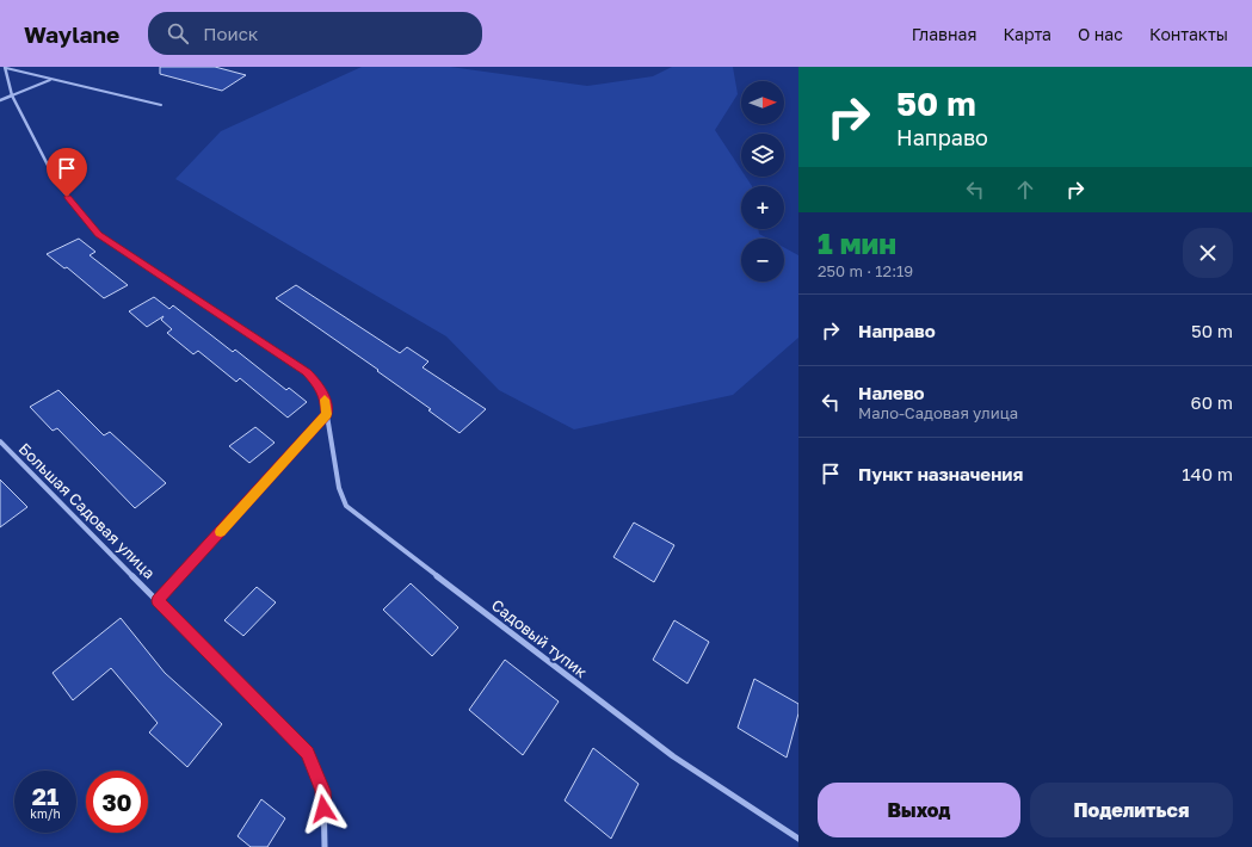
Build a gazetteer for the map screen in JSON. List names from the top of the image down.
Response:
{
  "streets": {
    "street": ["Большая Садовая улица", "Садовый тупик"]
  },
  "north": "right",
  "page": {
    "header": "Waylane",
    "search": "Поиск",
    "nav": [
      "Главная",
      "Карта",
      "О нас",
      "Контакты"
    ],
    "turn": ["50 m", "Направо"],
    "map_buttons": ["+", "−"],
    "heading": ["1 мин", "250 m · 12:19"],
    "list": [
      {
        "name": "Направо",
        "value": "50 m"
      },
      {
        "name": "Налево",
        "note": "Мало-Садовая улица",
        "value": "60 m"
      },
      {
        "name": "Пункт назначения",
        "value": "140 m"
      }
    ],
    "speed": "21 km/h",
    "limit": "30",
    "buttons": ["Выход", "Поделиться"]
  }
}
